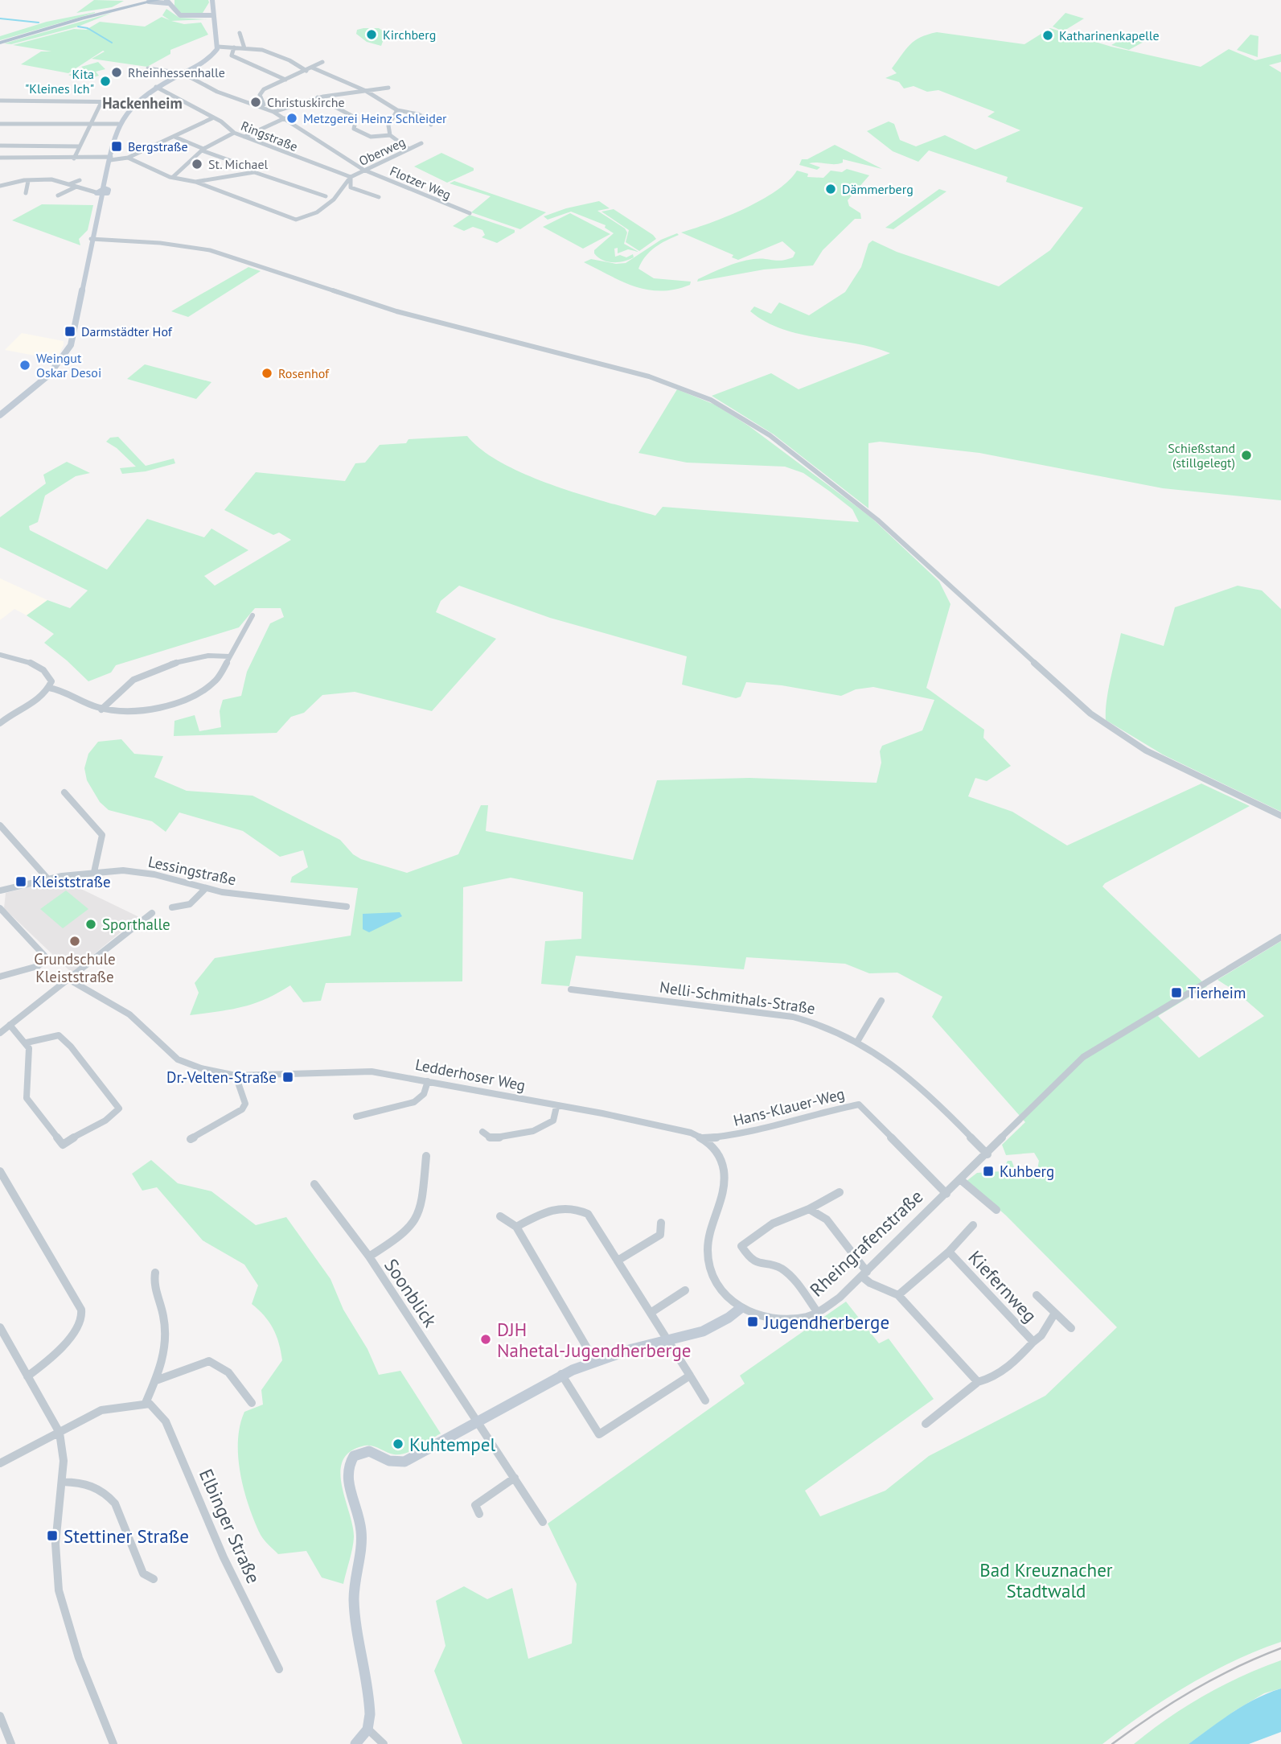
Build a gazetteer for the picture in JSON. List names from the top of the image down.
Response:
{
  "streets": {
    "street": [
      "Ringstraße",
      "Oberweg",
      "Flotzer Weg",
      "Lessingstraße",
      "Nelli-Schmithals-Straße",
      "Ledderhoser Weg",
      "Hans-Klauer-Weg",
      "Rheingrafenstraße",
      "Kiefernweg",
      "Soonblick",
      "Elbinger Straße"
    ]
  },
  "crossings": [
    ["Ringstraße", "Oberweg"],
    ["Oberweg", "Flotzer Weg"],
    ["Nelli-Schmithals-Straße", "Rheingrafenstraße"],
    ["Ledderhoser Weg", "Hans-Klauer-Weg"],
    ["Hans-Klauer-Weg", "Rheingrafenstraße"]
  ],
  "districts": ["Hackenheim"],
  "parks": ["Bad Kreuznacher Stadtwald"],
  "places": {
    "other": [
      "Kirchberg",
      "Katharinenkapelle",
      "Rheinhessenhalle",
      "Kita \"Kleines Ich\"",
      "Christuskirche",
      "Metzgerei Heinz Schleider",
      "St. Michael",
      "Dämmerberg",
      "Weingut Oskar Desoi",
      "Rosenhof",
      "Schießstand (stillgelegt)",
      "Sporthalle",
      "Grundschule Kleiststraße",
      "DJH Nahetal-Jugendherberge",
      "Kuhtempel"
    ],
    "transit": [
      "Bergstraße",
      "Darmstädter Hof",
      "Kleiststraße",
      "Tierheim",
      "Dr.-Velten-Straße",
      "Kuhberg",
      "Jugendherberge",
      "Stettiner Straße"
    ]
  }
}
